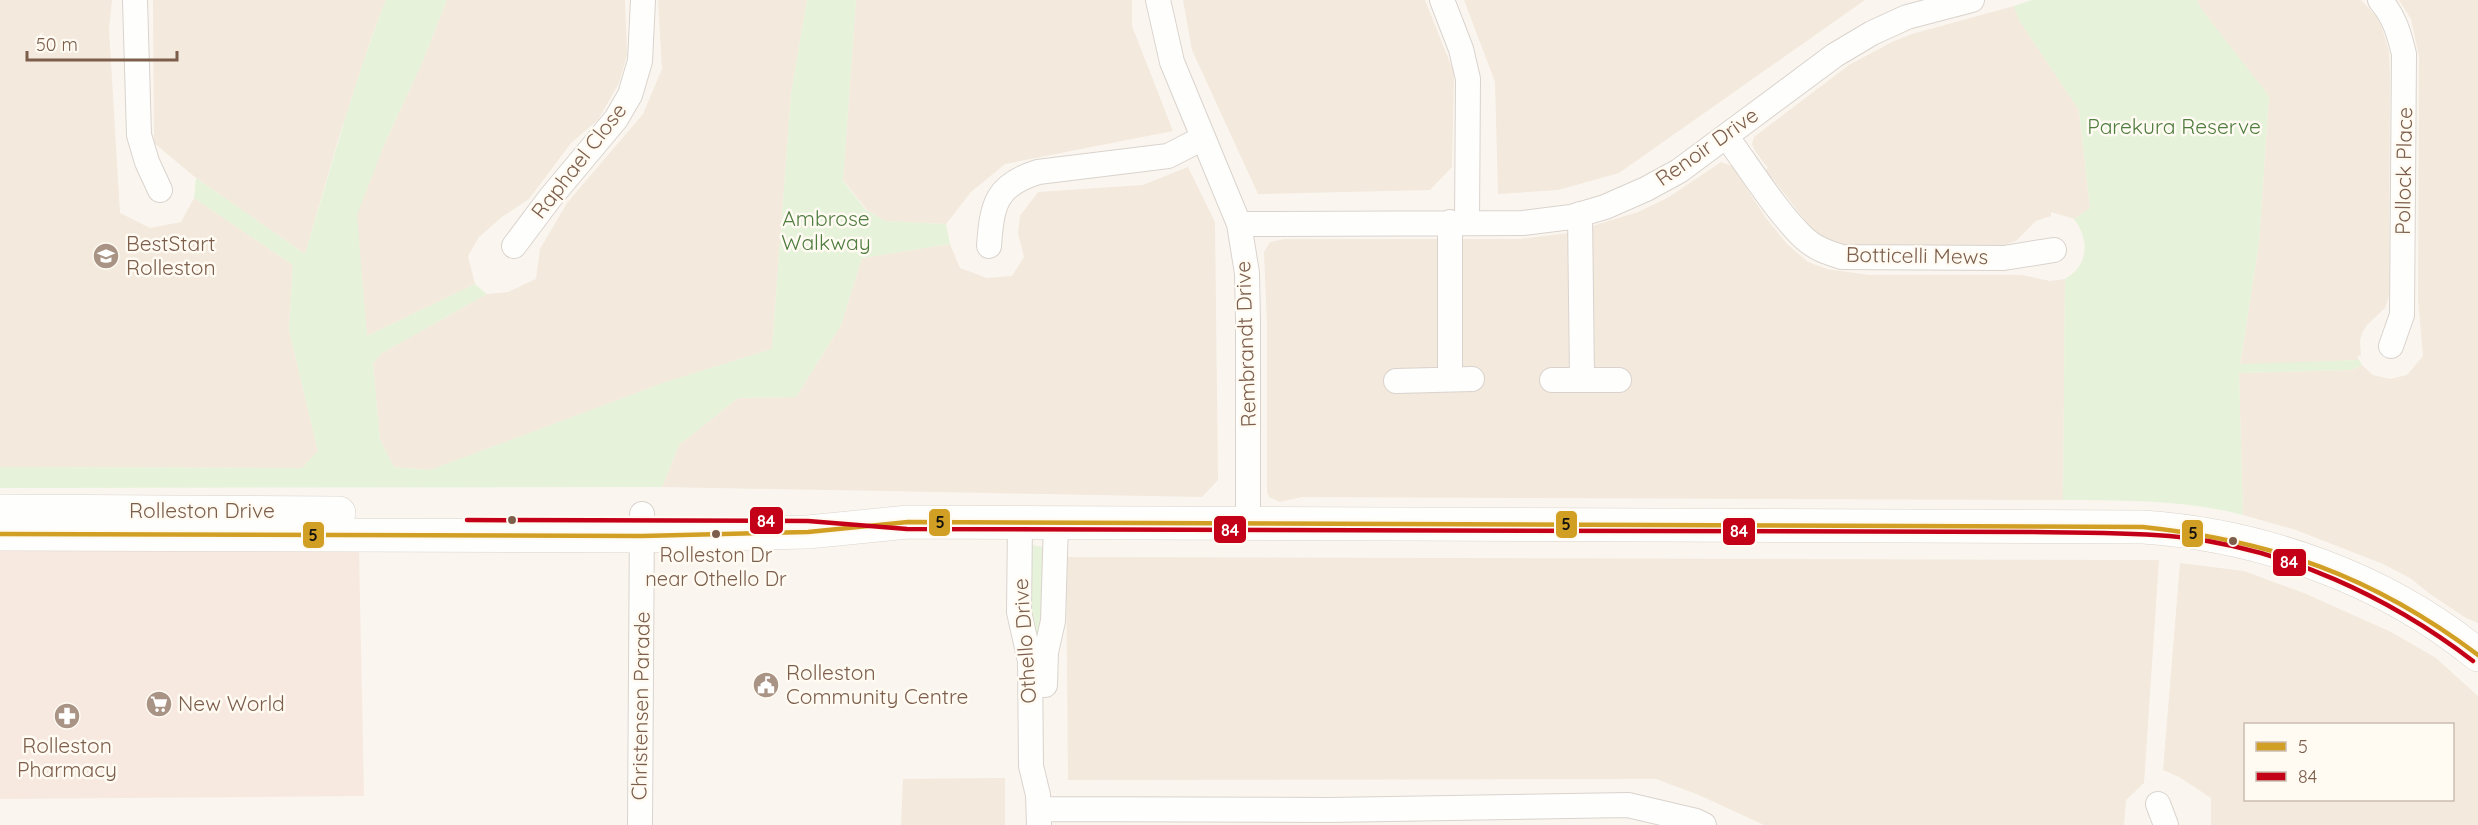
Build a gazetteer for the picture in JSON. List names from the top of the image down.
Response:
{
  "streets": {
    "main road": ["Rolleston Drive"],
    "street": [
      "Renoir Drive",
      "Raphael Close",
      "Pollock Place",
      "Botticelli Mews",
      "Rembrandt Drive",
      "Othello Drive",
      "Christensen Parade"
    ]
  },
  "crossings": [
    ["Renoir Drive", "Botticelli Mews"],
    ["Renoir Drive", "Rembrandt Drive"],
    ["Rembrandt Drive", "Rolleston Drive"],
    ["Rolleston Drive", "Othello Drive"],
    ["Rolleston Drive", "Christensen Parade"]
  ],
  "parks": ["Parekura Reserve", "Ambrose Walkway"],
  "places": {
    "school or university": ["BestStart Rolleston"],
    "other": ["Rolleston Dr near Othello Dr"],
    "public building": ["Rolleston Community Centre"],
    "supermarket": ["New World"],
    "pharmacy": ["Rolleston Pharmacy"]
  },
  "lines": ["transit line 84", "transit line 5"],
  "legend": ["5", "84"],
  "scale_bar": "50 m"
}
